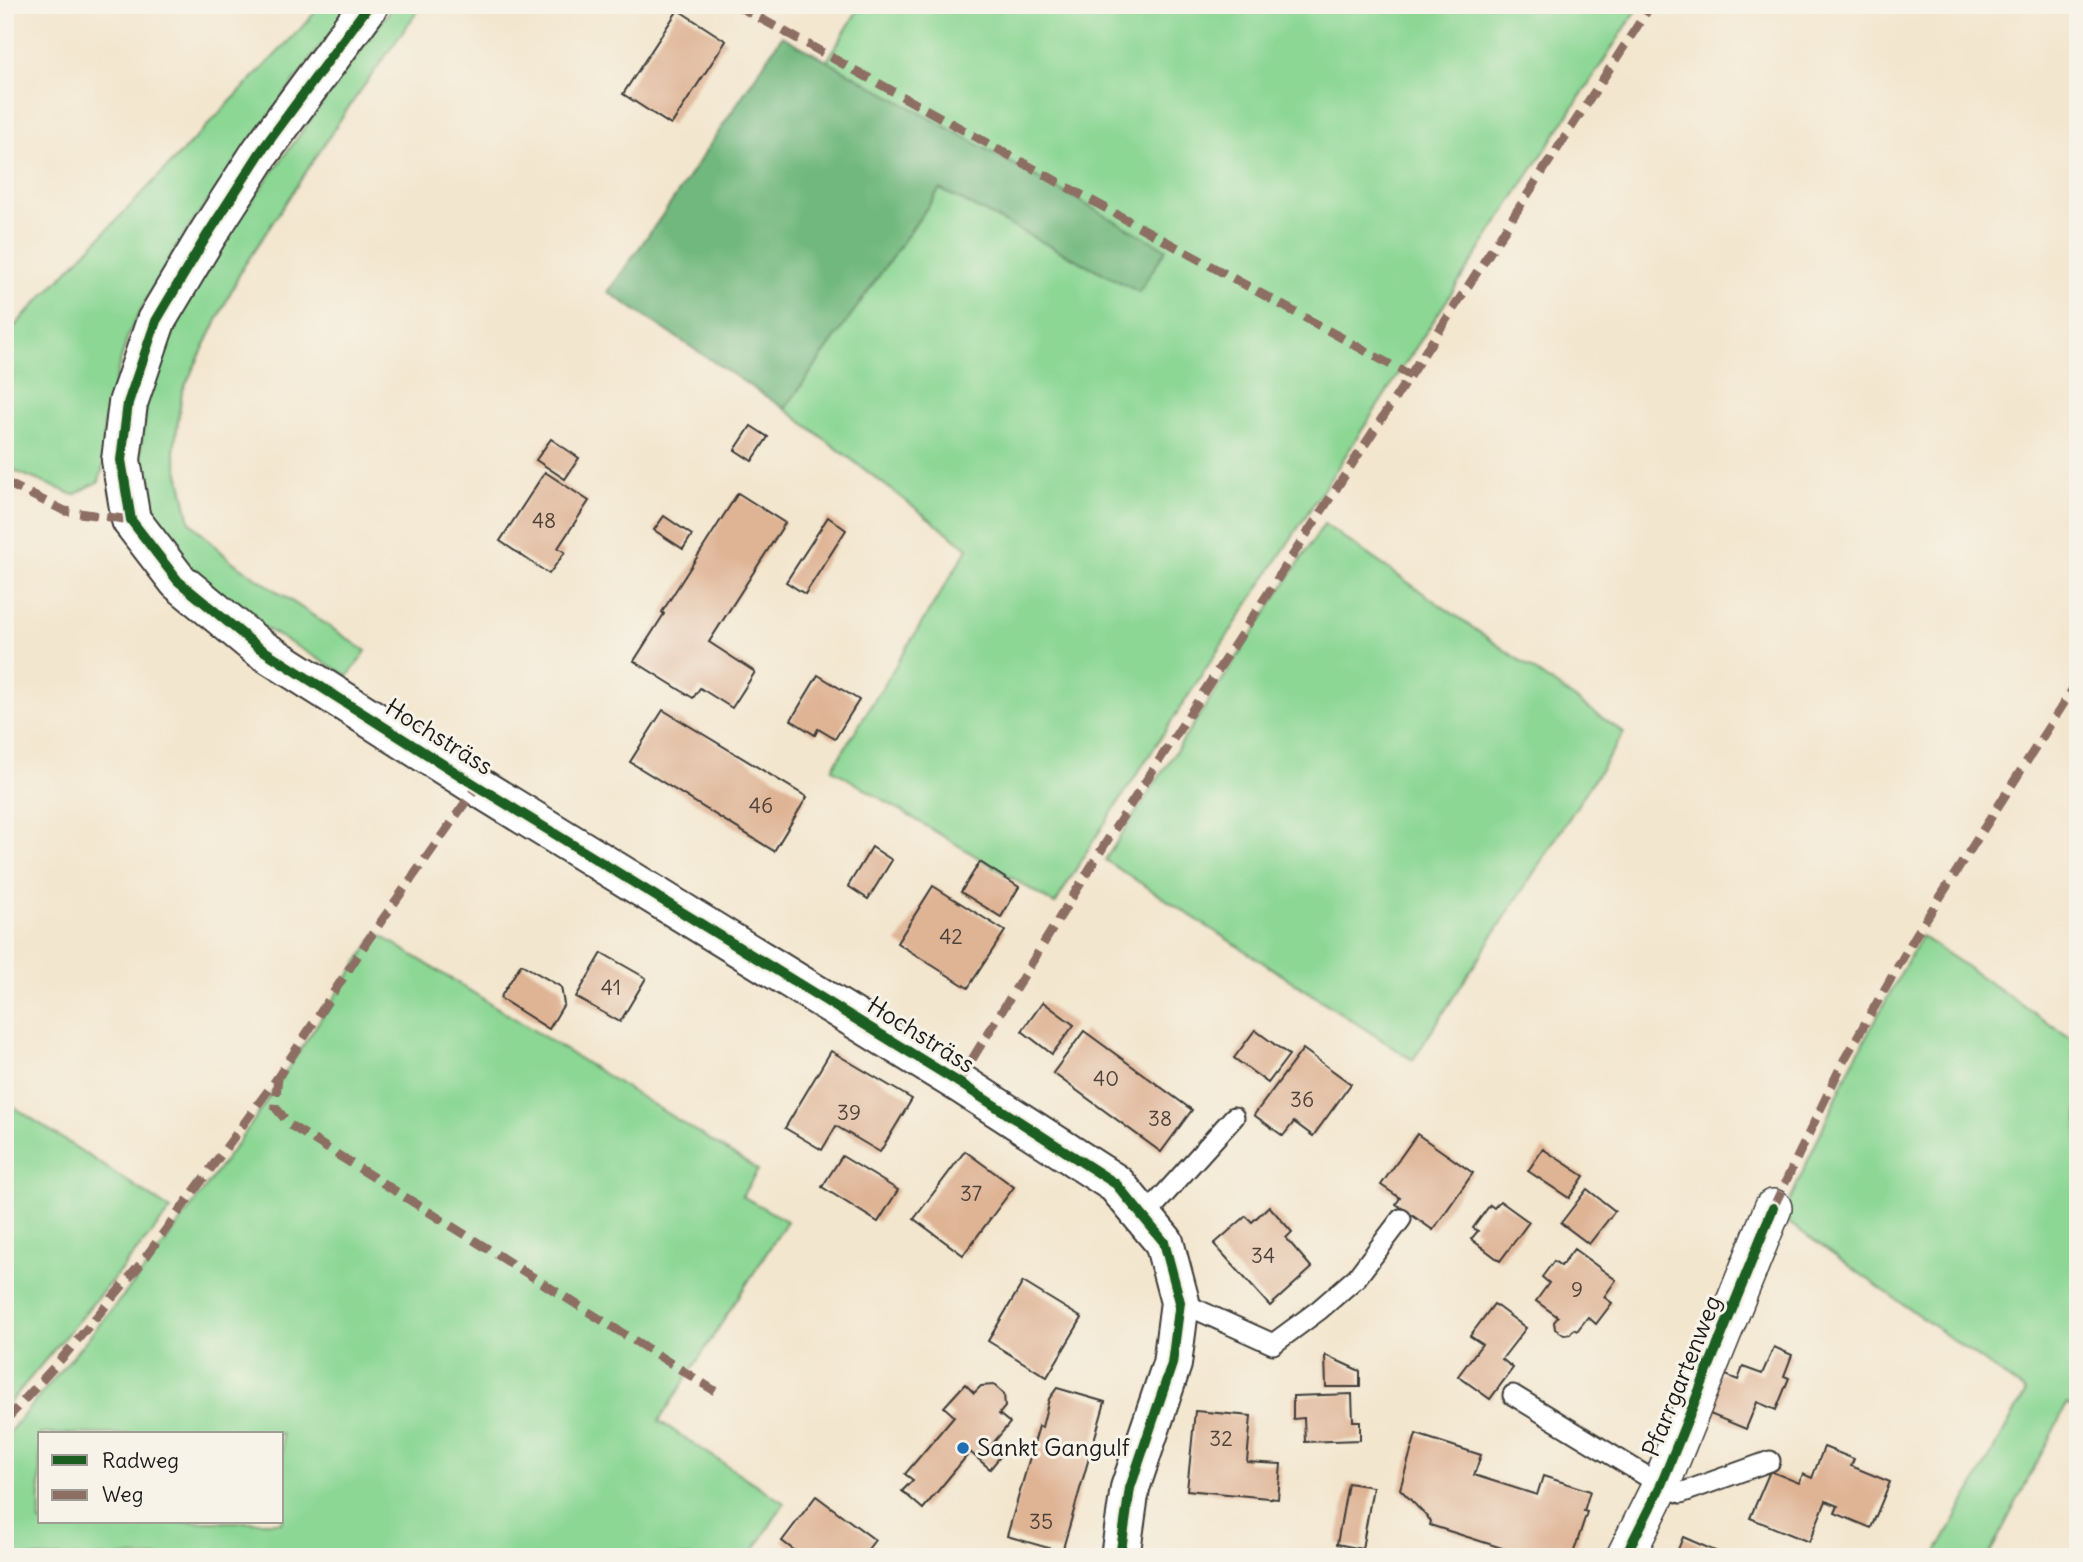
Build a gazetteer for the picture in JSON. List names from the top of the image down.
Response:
{
  "streets": {
    "street": ["Hochsträss", "Pfarrgartenweg"]
  },
  "places": ["Sankt Gangulf"],
  "house_numbers": [
    "48",
    "46",
    "42",
    "41",
    "40",
    "36",
    "39",
    "38",
    "37",
    "34",
    "9",
    "32",
    "35"
  ],
  "legend": ["Radweg", "Weg"]
}
